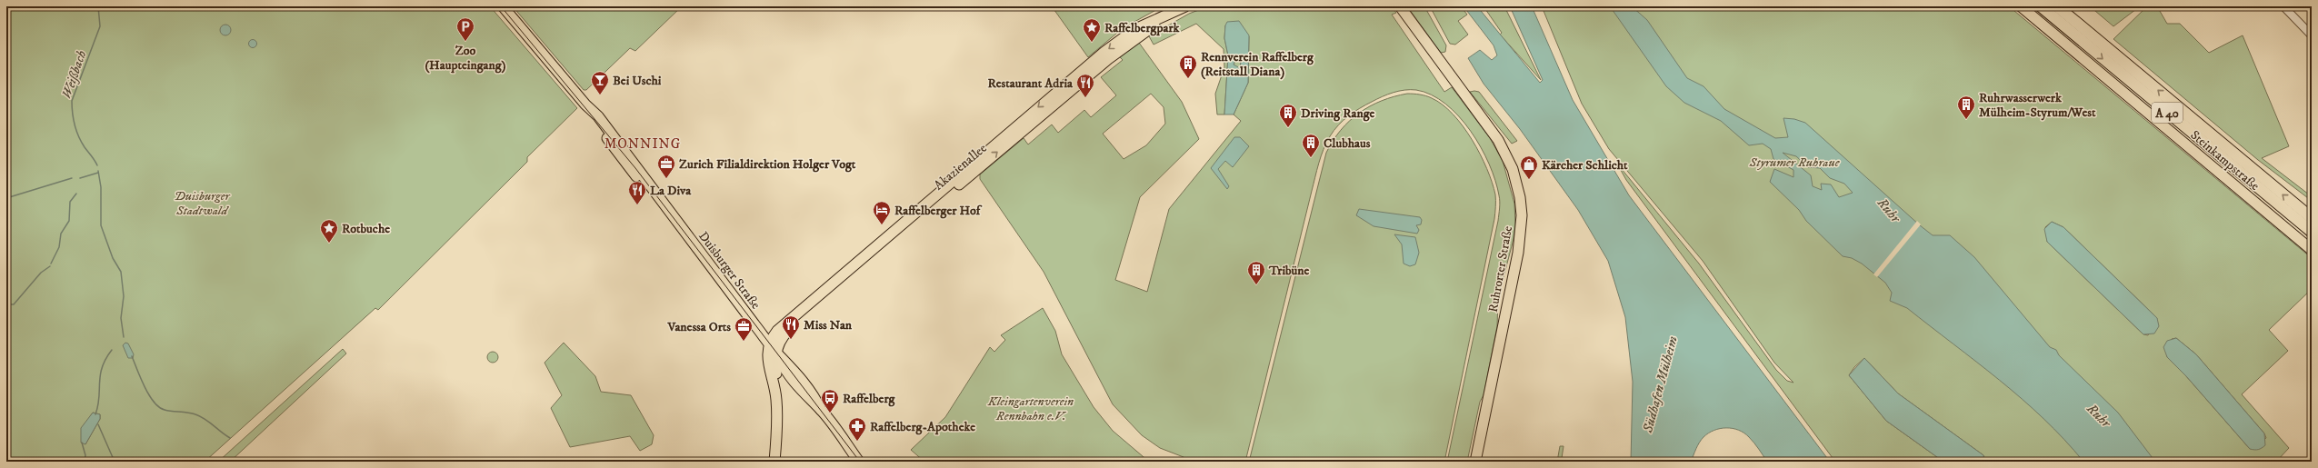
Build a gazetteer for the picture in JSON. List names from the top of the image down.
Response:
{
  "streets": {
    "highway": ["A 40"],
    "main road": [
      "Steinkampstraße",
      "Akazienallee",
      "Ruhrorter Straße",
      "Duisburger Straße"
    ]
  },
  "crossings": [
    ["Akazienallee", "Duisburger Straße"]
  ],
  "districts": ["MONNING"],
  "water": ["Weißbach", "Ruhr", "Südhafen Mülheim"],
  "parks": ["Styrumer Ruhraue", "Duisburger Stadtwald", "Kleingartenverein Rennbahn e.V."],
  "places": {
    "parking": ["Zoo (Haupteingang)"],
    "place": ["Raffelbergpark", "Rotbuche"],
    "building": [
      "Rennverein Raffelberg (Reitstall Diana)",
      "Ruhrwasserwerk Mülheim-Styrum/West",
      "Driving Range",
      "Clubhaus",
      "Tribüne"
    ],
    "bar": ["Bei Uschi"],
    "restaurant": ["Restaurant Adria", "La Diva", "Miss Nan"],
    "office": ["Zurich Filialdirektion Holger Vogt", "Vanessa Orts"],
    "shop": ["Kärcher Schlicht"],
    "hotel": ["Raffelberger Hof"],
    "bus stop": ["Raffelberg"],
    "pharmacy": ["Raffelberg-Apotheke"]
  }
}
